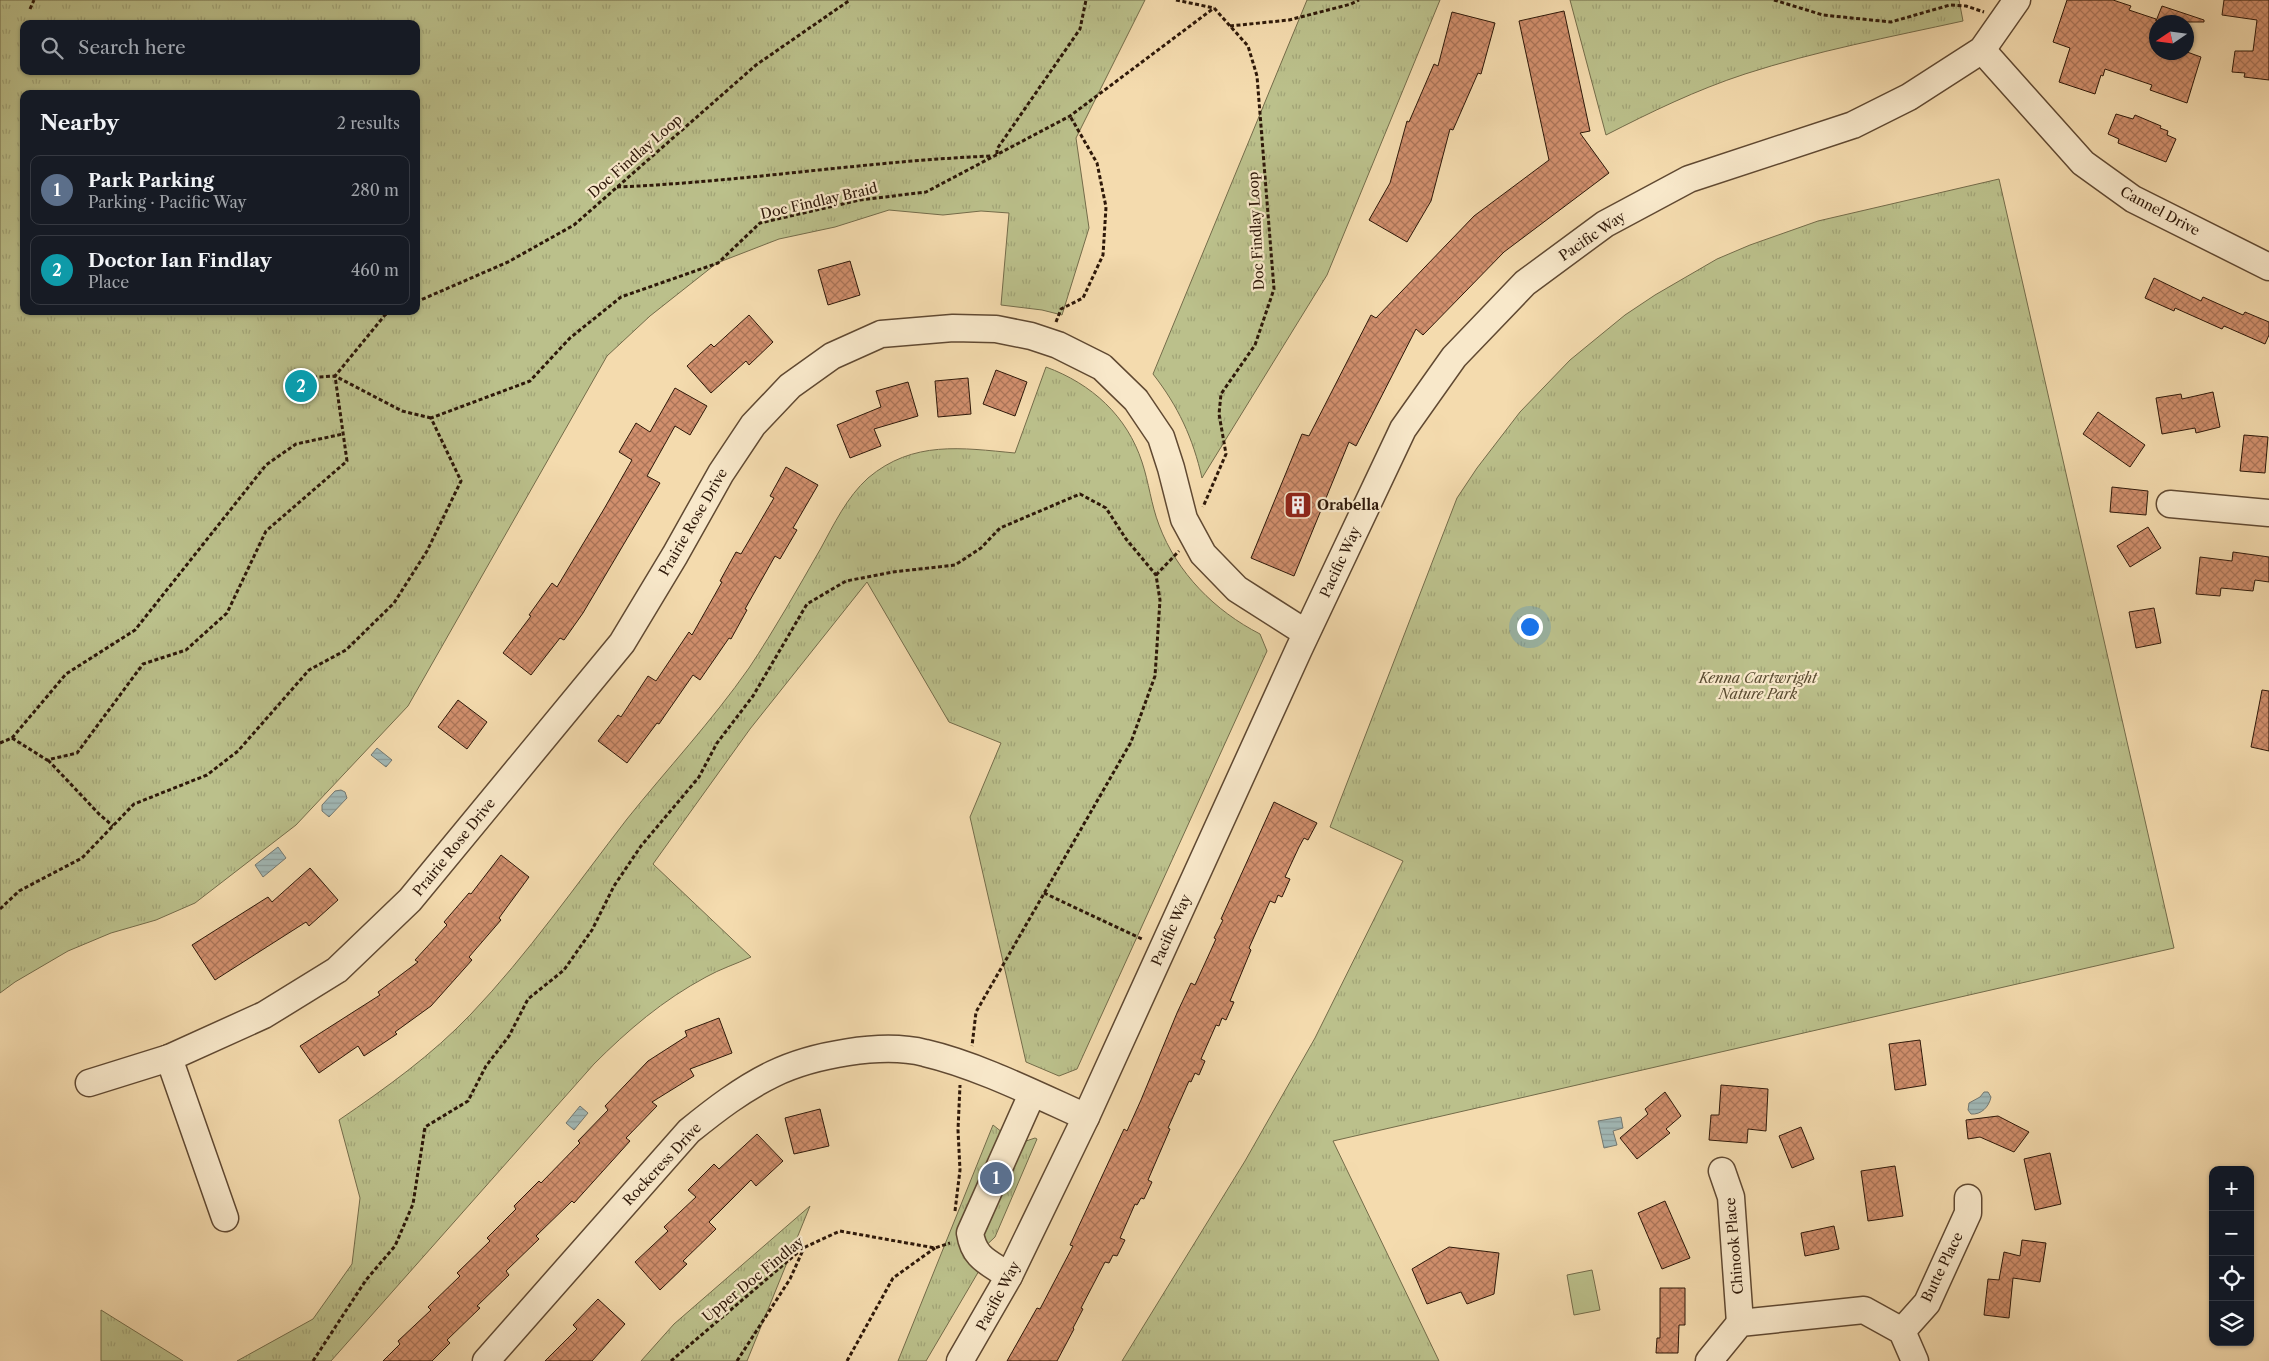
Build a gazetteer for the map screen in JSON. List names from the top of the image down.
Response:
{
  "streets": {
    "street": [
      "Cannel Drive",
      "Pacific Way",
      "Prairie Rose Drive",
      "Rockcress Drive",
      "Chinook Place",
      "Butte Place"
    ],
    "path": ["Doc Findlay Loop", "Doc Findlay Braid", "Upper Doc Findlay"]
  },
  "crossings": [
    ["Doc Findlay Loop", "Doc Findlay Braid"],
    ["Cannel Drive", "Pacific Way"],
    ["Pacific Way", "Prairie Rose Drive"],
    ["Pacific Way", "Rockcress Drive"]
  ],
  "parks": ["Kenna Cartwright Nature Park"],
  "places": {
    "building": ["Orabella"]
  },
  "north": "left",
  "page": {
    "search": "Search here",
    "heading": ["Nearby", "2 results"],
    "list": [
      {
        "mark": "1",
        "name": "Park Parking",
        "note": "Parking · Pacific Way",
        "value": "280 m"
      },
      {
        "mark": "2",
        "name": "Doctor Ian Findlay",
        "note": "Place",
        "value": "460 m"
      }
    ],
    "pins": ["2", "1"],
    "map_buttons": ["+", "−"]
  }
}
